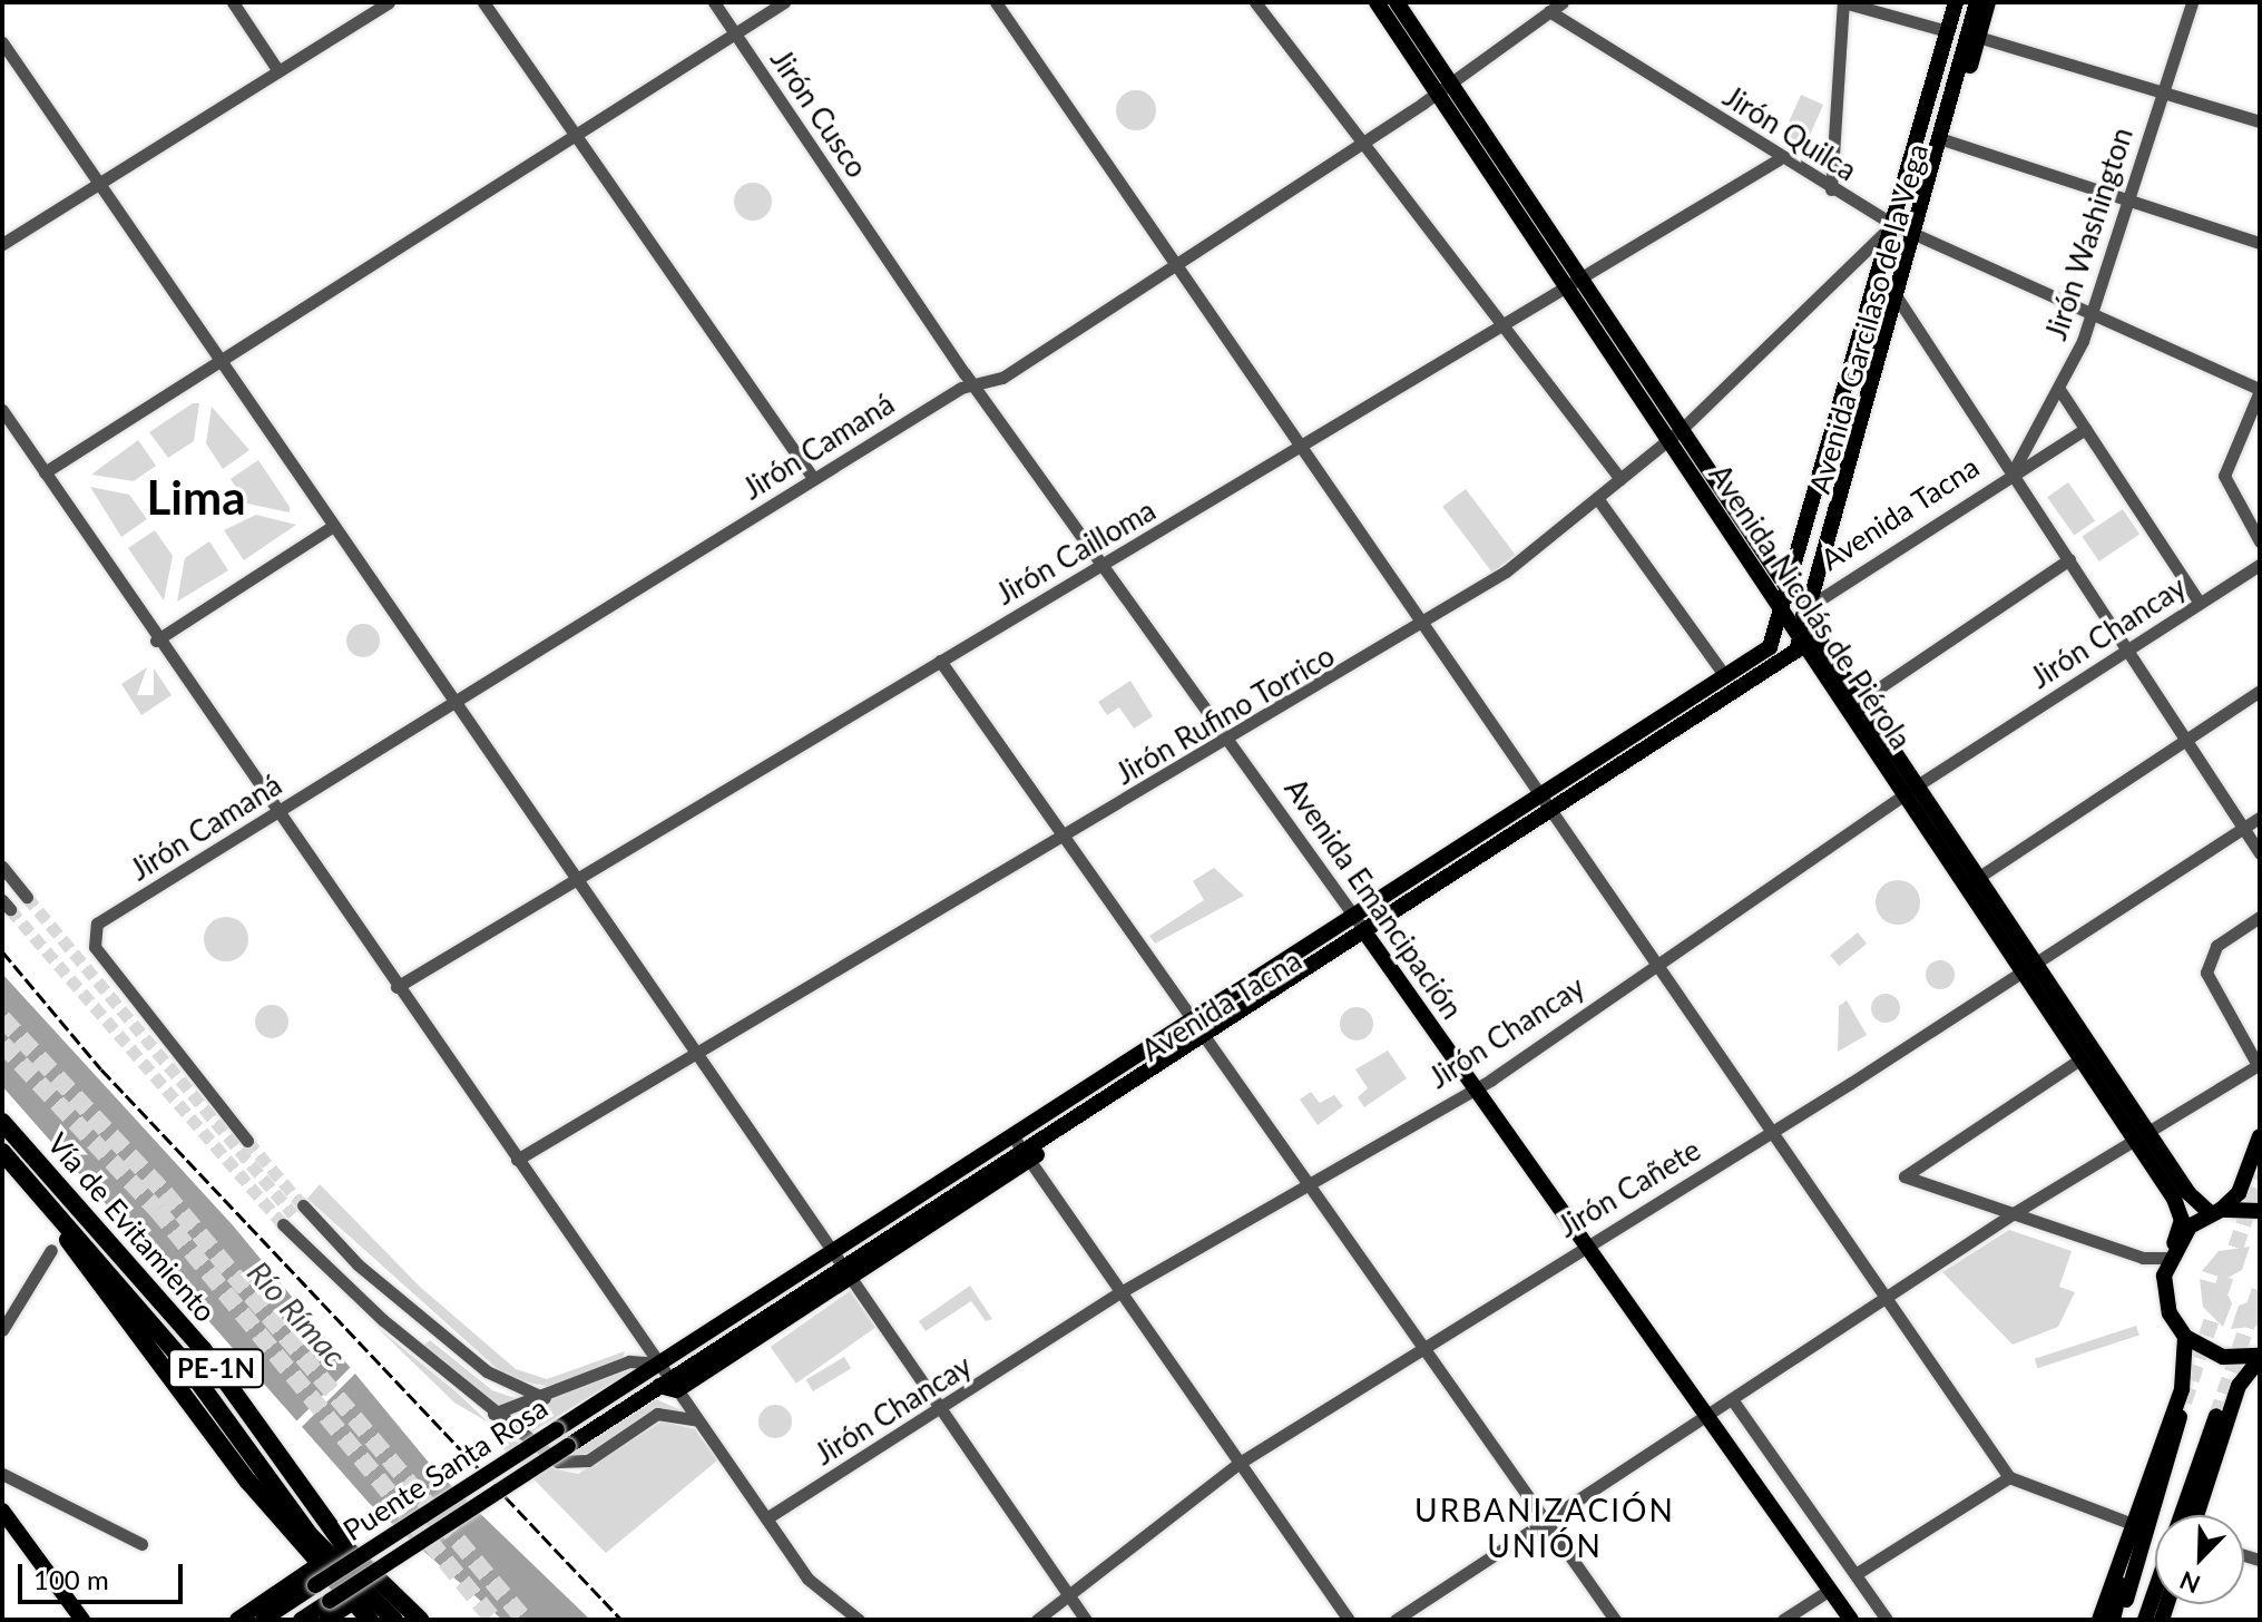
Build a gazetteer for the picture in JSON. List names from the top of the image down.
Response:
{
  "streets": {
    "highway": ["Vía de Evitamiento", "PE-1N"],
    "main road": [
      "Avenida Garcilaso de la Vega",
      "Avenida Tacna",
      "Avenida Nicolás de Piérola",
      "Avenida Emancipación",
      "Puente Santa Rosa"
    ],
    "street": [
      "Jirón Cusco",
      "Jirón Quilca",
      "Jirón Washington",
      "Jirón Camaná",
      "Jirón Cailloma",
      "Jirón Chancay",
      "Jirón Rufino Torrico",
      "Jirón Cañete"
    ]
  },
  "crossings": [
    ["Jirón Cusco", "Avenida Emancipación"],
    ["Jirón Quilca", "Jirón Washington"],
    ["Jirón Quilca", "Avenida Garcilaso de la Vega"],
    ["Jirón Quilca", "Jirón Camaná"],
    ["Jirón Quilca", "Jirón Cailloma"],
    ["Jirón Quilca", "Jirón Rufino Torrico"],
    ["Jirón Washington", "Avenida Tacna"],
    ["Avenida Garcilaso de la Vega", "Avenida Tacna"],
    ["Avenida Garcilaso de la Vega", "Avenida Nicolás de Piérola"],
    ["Avenida Garcilaso de la Vega", "Jirón Rufino Torrico"],
    ["Jirón Camaná", "Avenida Nicolás de Piérola"],
    ["Jirón Camaná", "Avenida Emancipación"],
    ["Avenida Tacna", "Avenida Nicolás de Piérola"],
    ["Avenida Tacna", "Avenida Emancipación"],
    ["Avenida Tacna", "Puente Santa Rosa"],
    ["Jirón Cailloma", "Avenida Nicolás de Piérola"],
    ["Jirón Cailloma", "Avenida Emancipación"],
    ["Avenida Nicolás de Piérola", "Jirón Chancay"],
    ["Avenida Nicolás de Piérola", "Jirón Rufino Torrico"],
    ["Avenida Nicolás de Piérola", "Jirón Cañete"],
    ["Jirón Chancay", "Avenida Emancipación"],
    ["Jirón Rufino Torrico", "Avenida Emancipación"],
    ["Avenida Emancipación", "Jirón Cañete"]
  ],
  "districts": ["Lima", "URBANIZACIÓN UNIÓN"],
  "water": ["Río Rímac"],
  "scale_bar": "100 m",
  "north": "bottom left"
}
